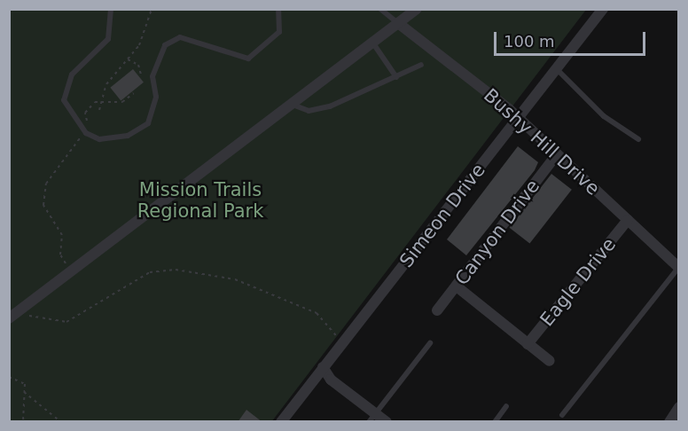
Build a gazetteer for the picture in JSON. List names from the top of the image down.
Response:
{
  "streets": {
    "street": [
      "Bushy Hill Drive",
      "Simeon Drive",
      "Canyon Drive",
      "Eagle Drive"
    ]
  },
  "crossings": [
    ["Bushy Hill Drive", "Simeon Drive"],
    ["Bushy Hill Drive", "Canyon Drive"],
    ["Bushy Hill Drive", "Eagle Drive"]
  ],
  "parks": ["Mission Trails Regional Park"],
  "scale_bar": "100 m"
}
